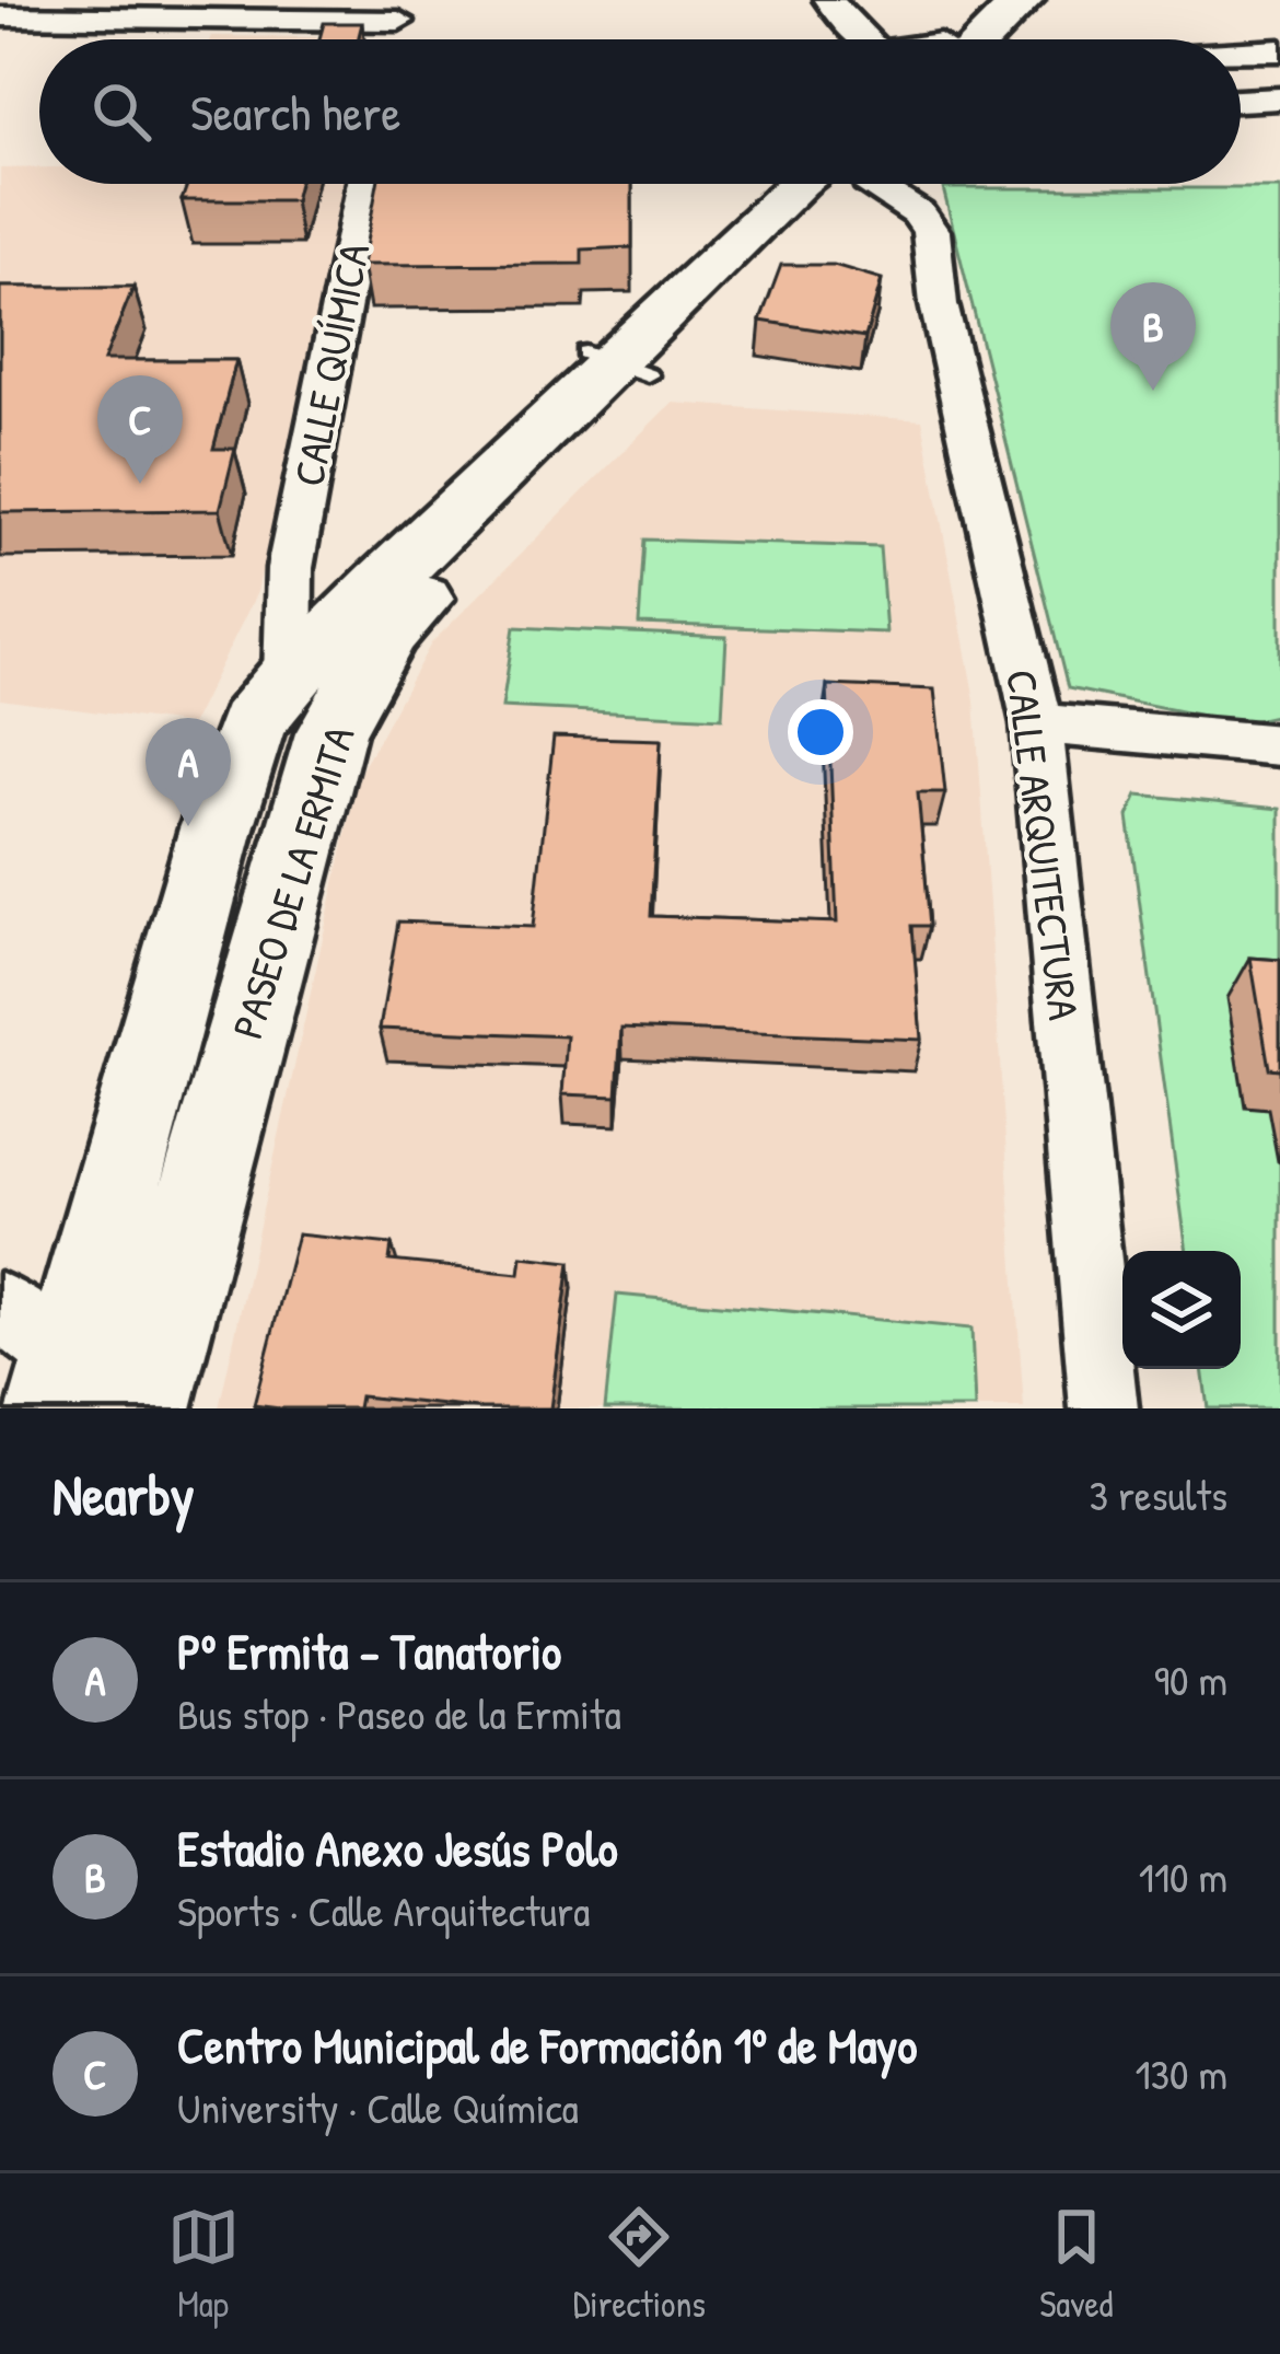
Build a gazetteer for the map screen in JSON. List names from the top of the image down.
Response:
{
  "streets": {
    "main road": ["PASEO DE LA ERMITA"],
    "street": ["CALLE QUÍMICA", "CALLE ARQUITECTURA"]
  },
  "crossings": [
    ["CALLE QUÍMICA", "PASEO DE LA ERMITA"]
  ],
  "page": {
    "search": "Search here",
    "pins": ["B", "C", "A"],
    "heading": ["Nearby", "3 results"],
    "list": [
      {
        "mark": "A",
        "name": "Pº Ermita - Tanatorio",
        "note": "Bus stop · Paseo de la Ermita",
        "value": "90 m"
      },
      {
        "mark": "B",
        "name": "Estadio Anexo Jesús Polo",
        "note": "Sports · Calle Arquitectura",
        "value": "110 m"
      },
      {
        "mark": "C",
        "name": "Centro Municipal de Formación 1º de Mayo",
        "note": "University · Calle Química",
        "value": "130 m"
      }
    ],
    "nav": ["Map", "Directions", "Saved"]
  }
}
